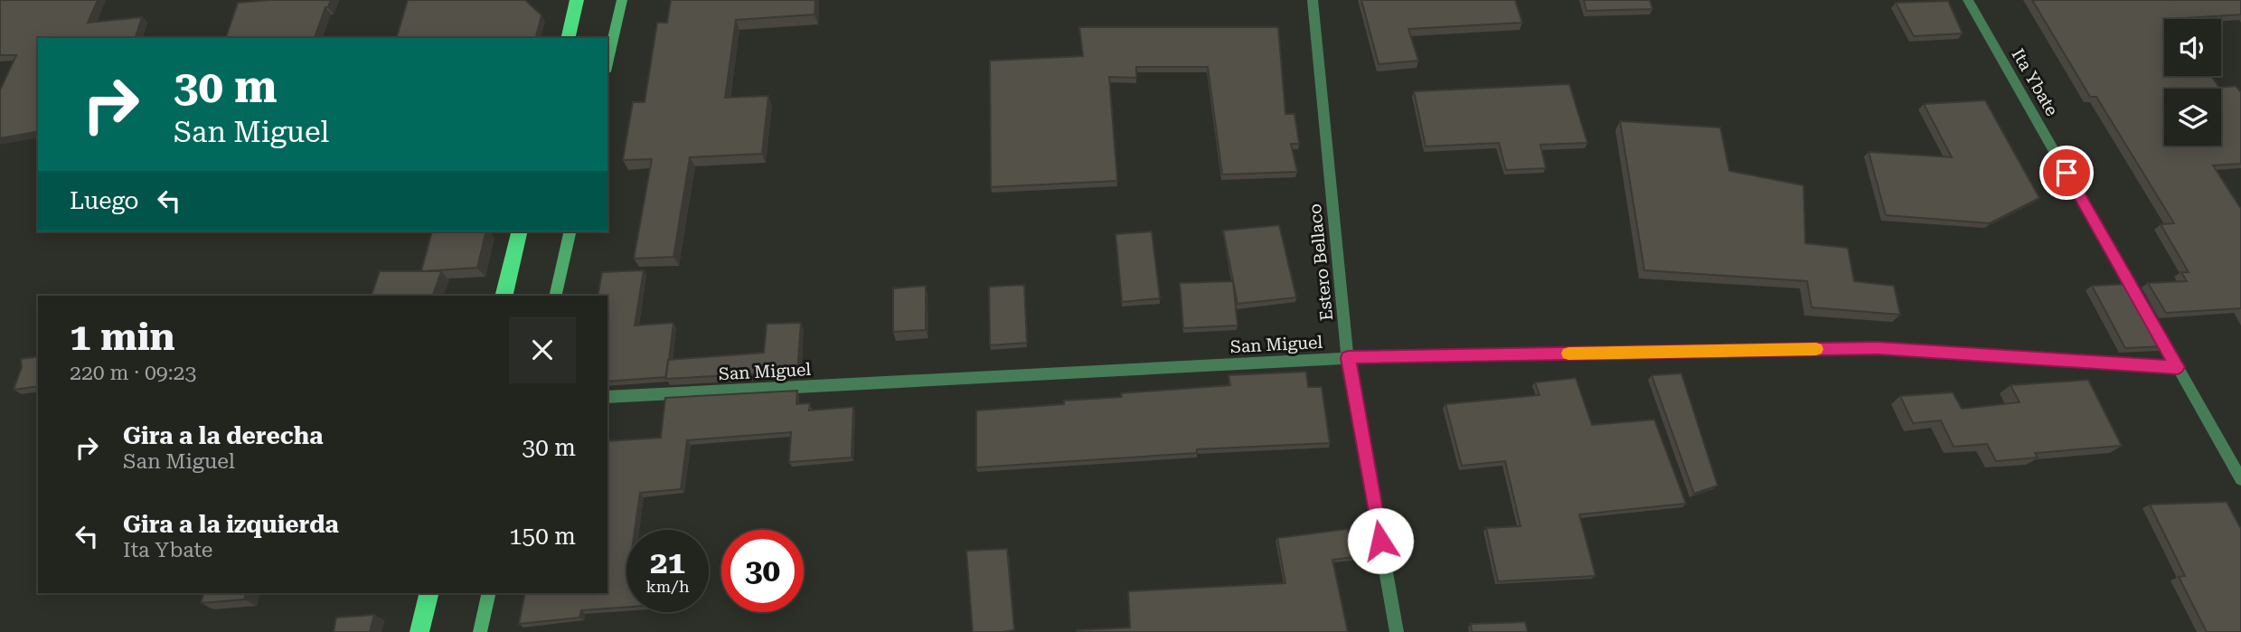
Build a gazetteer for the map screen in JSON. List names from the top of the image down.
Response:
{
  "streets": {
    "street": ["Ita Ybate", "Estero Bellaco", "San Miguel"]
  },
  "crossings": [
    ["Ita Ybate", "San Miguel"],
    ["Estero Bellaco", "San Miguel"]
  ],
  "page": {
    "turn": ["30 m", "San Miguel"],
    "then": "Luego",
    "heading": ["1 min", "220 m · 09:23"],
    "list": [
      {
        "name": "Gira a la derecha",
        "note": "San Miguel",
        "value": "30 m"
      },
      {
        "name": "Gira a la izquierda",
        "note": "Ita Ybate",
        "value": "150 m"
      }
    ],
    "speed": "21 km/h",
    "limit": "30"
  }
}
